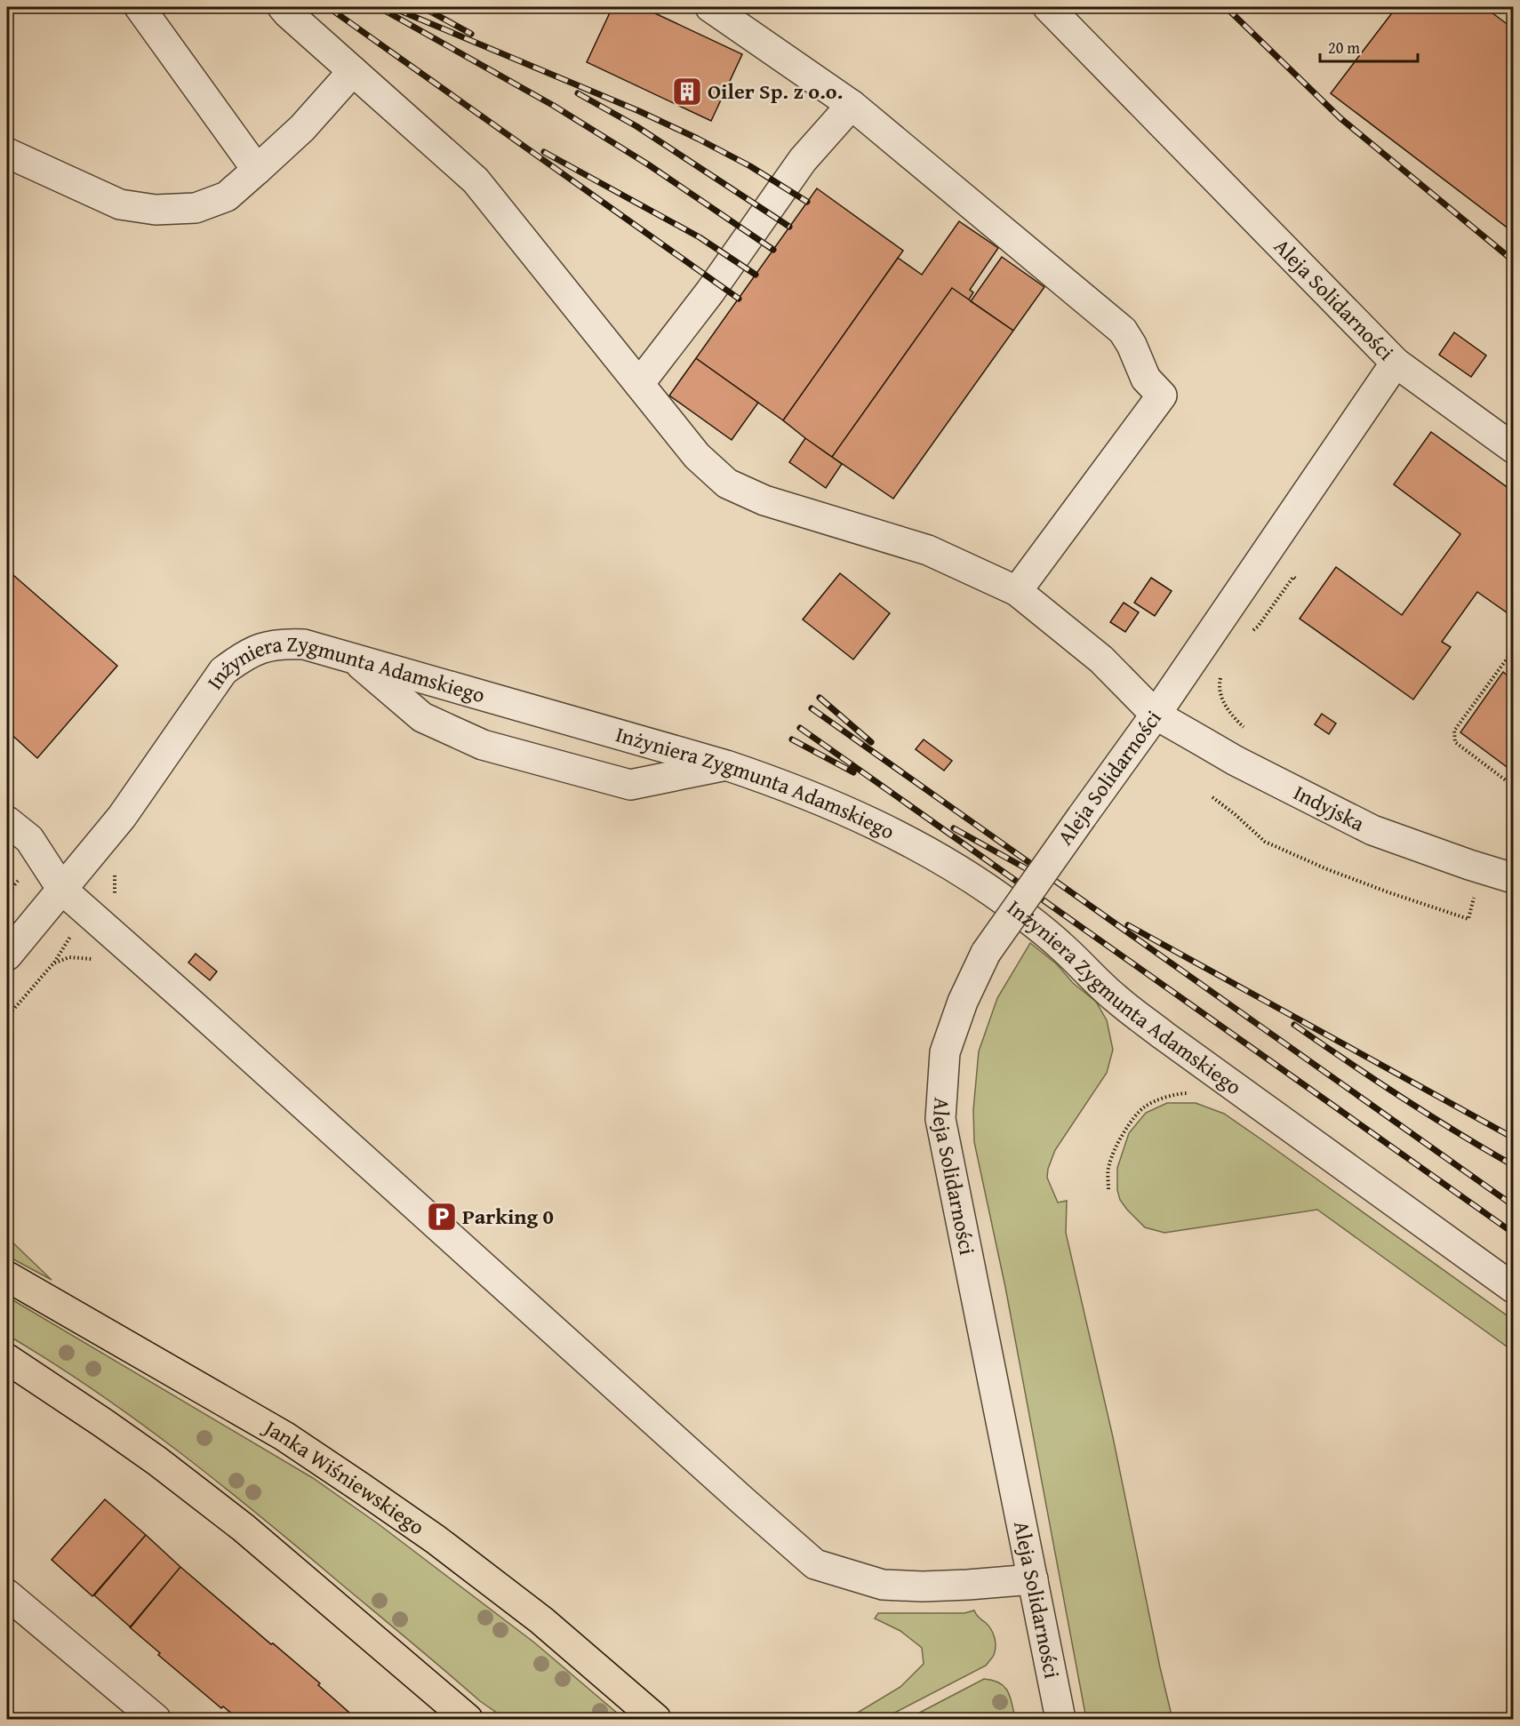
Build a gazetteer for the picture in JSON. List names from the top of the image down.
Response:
{
  "streets": {
    "highway": ["Janka Wiśniewskiego"],
    "street": ["Aleja Solidarności", "Inżyniera Zygmunta Adamskiego", "Indyjska"]
  },
  "crossings": [
    ["Aleja Solidarności", "Indyjska"]
  ],
  "places": {
    "building": ["Oiler Sp. z o.o."],
    "parking": ["Parking 0"]
  },
  "scale_bar": "20 m"
}
